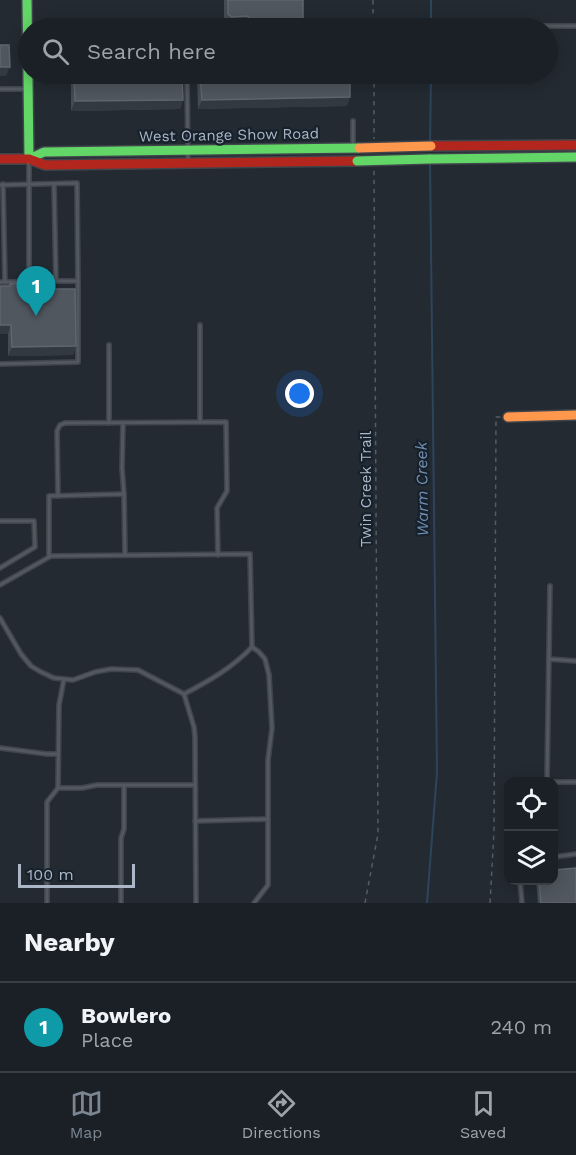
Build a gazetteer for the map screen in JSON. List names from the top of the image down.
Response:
{
  "streets": {
    "main road": ["West Orange Show Road"],
    "path": ["Twin Creek Trail"]
  },
  "water": ["Warm Creek"],
  "scale_bar": "100 m",
  "page": {
    "search": "Search here",
    "pins": "1",
    "scale": "100 m",
    "heading": "Nearby",
    "list": [
      {
        "mark": "1",
        "name": "Bowlero",
        "note": "Place",
        "value": "240 m"
      }
    ],
    "nav": ["Map", "Directions", "Saved"]
  }
}
